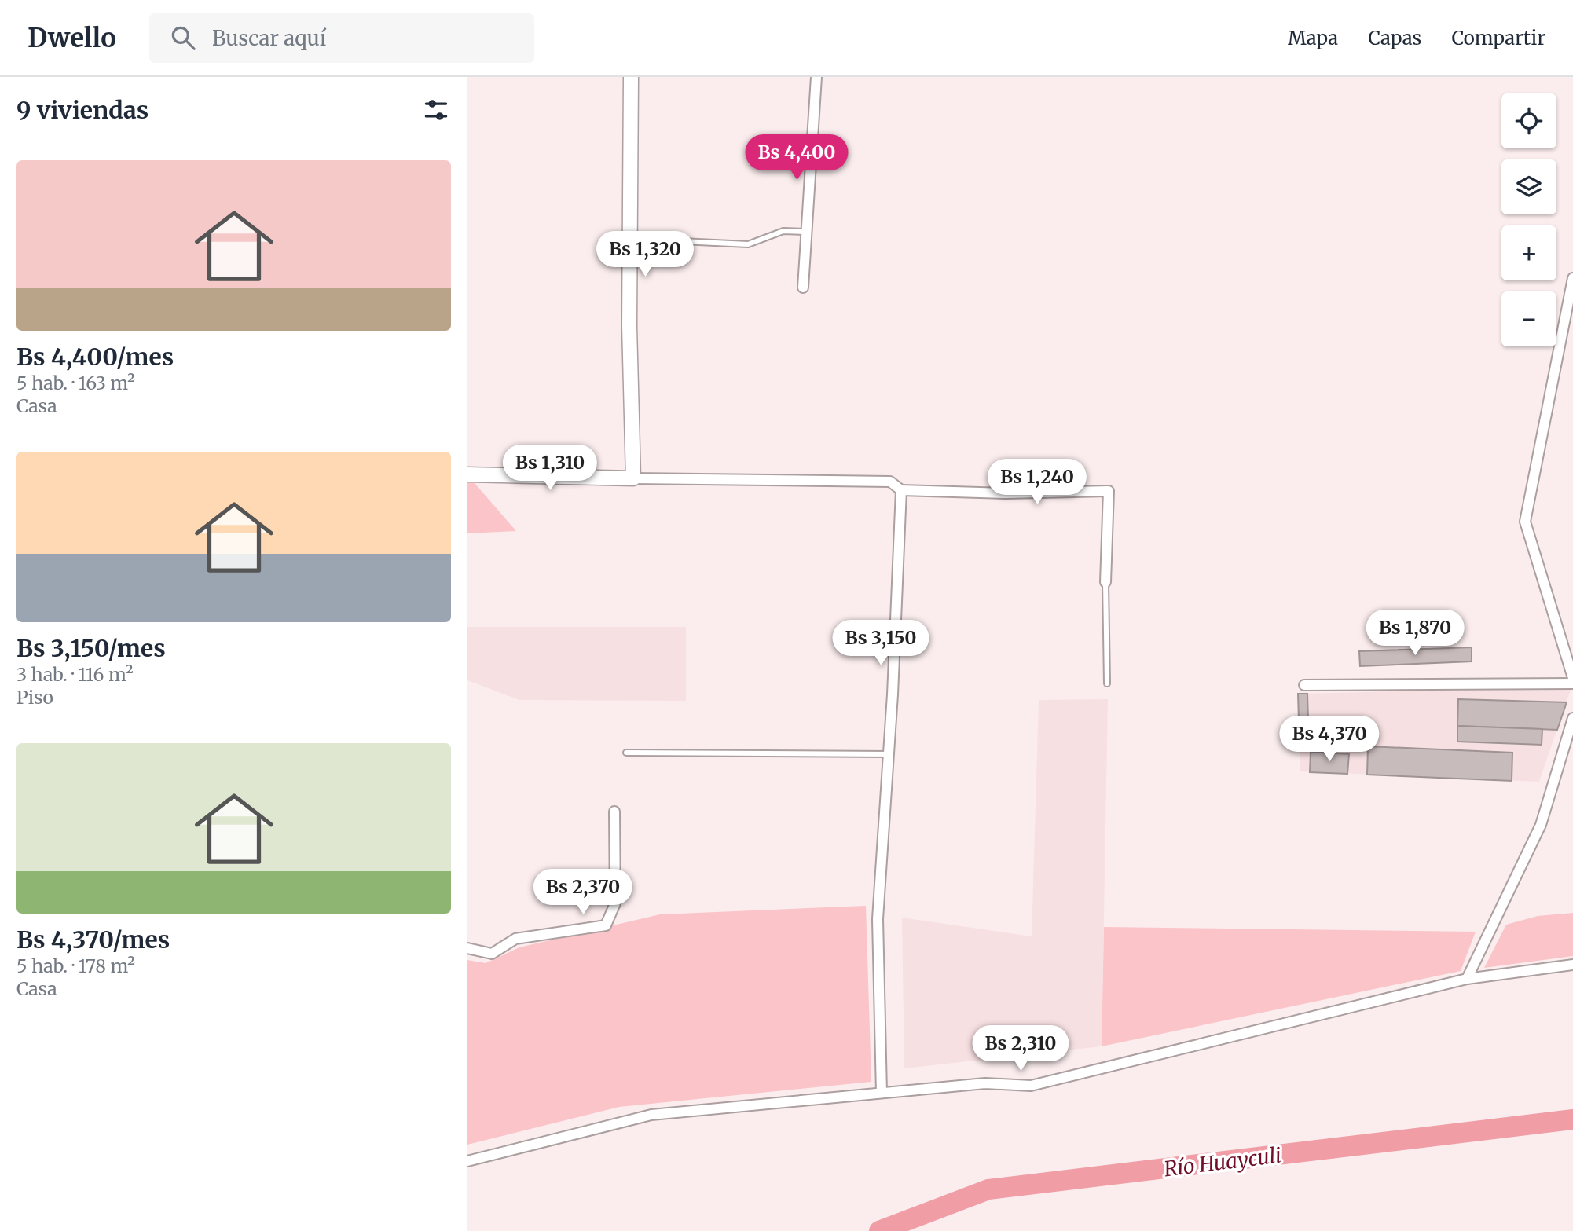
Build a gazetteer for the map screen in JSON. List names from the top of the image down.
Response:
{
  "water": ["Río Huayculi"],
  "page": {
    "header": "Dwello",
    "search": "Buscar aquí",
    "nav": ["Mapa", "Capas", "Compartir"],
    "heading": "9 viviendas",
    "map_buttons": ["+", "−"],
    "price": [
      "Bs 4,400",
      "Bs 1,320",
      "Bs 1,310",
      "Bs 1,240",
      "Bs 1,870",
      "Bs 3,150",
      "Bs 4,370",
      "Bs 2,370",
      "Bs 2,310"
    ],
    "list": [
      {
        "name": "Bs 4,400/mes",
        "note": "5 hab. · 163 m² · Casa"
      },
      {
        "name": "Bs 3,150/mes",
        "note": "3 hab. · 116 m² · Piso"
      },
      {
        "name": "Bs 4,370/mes",
        "note": "5 hab. · 178 m² · Casa"
      }
    ]
  }
}
